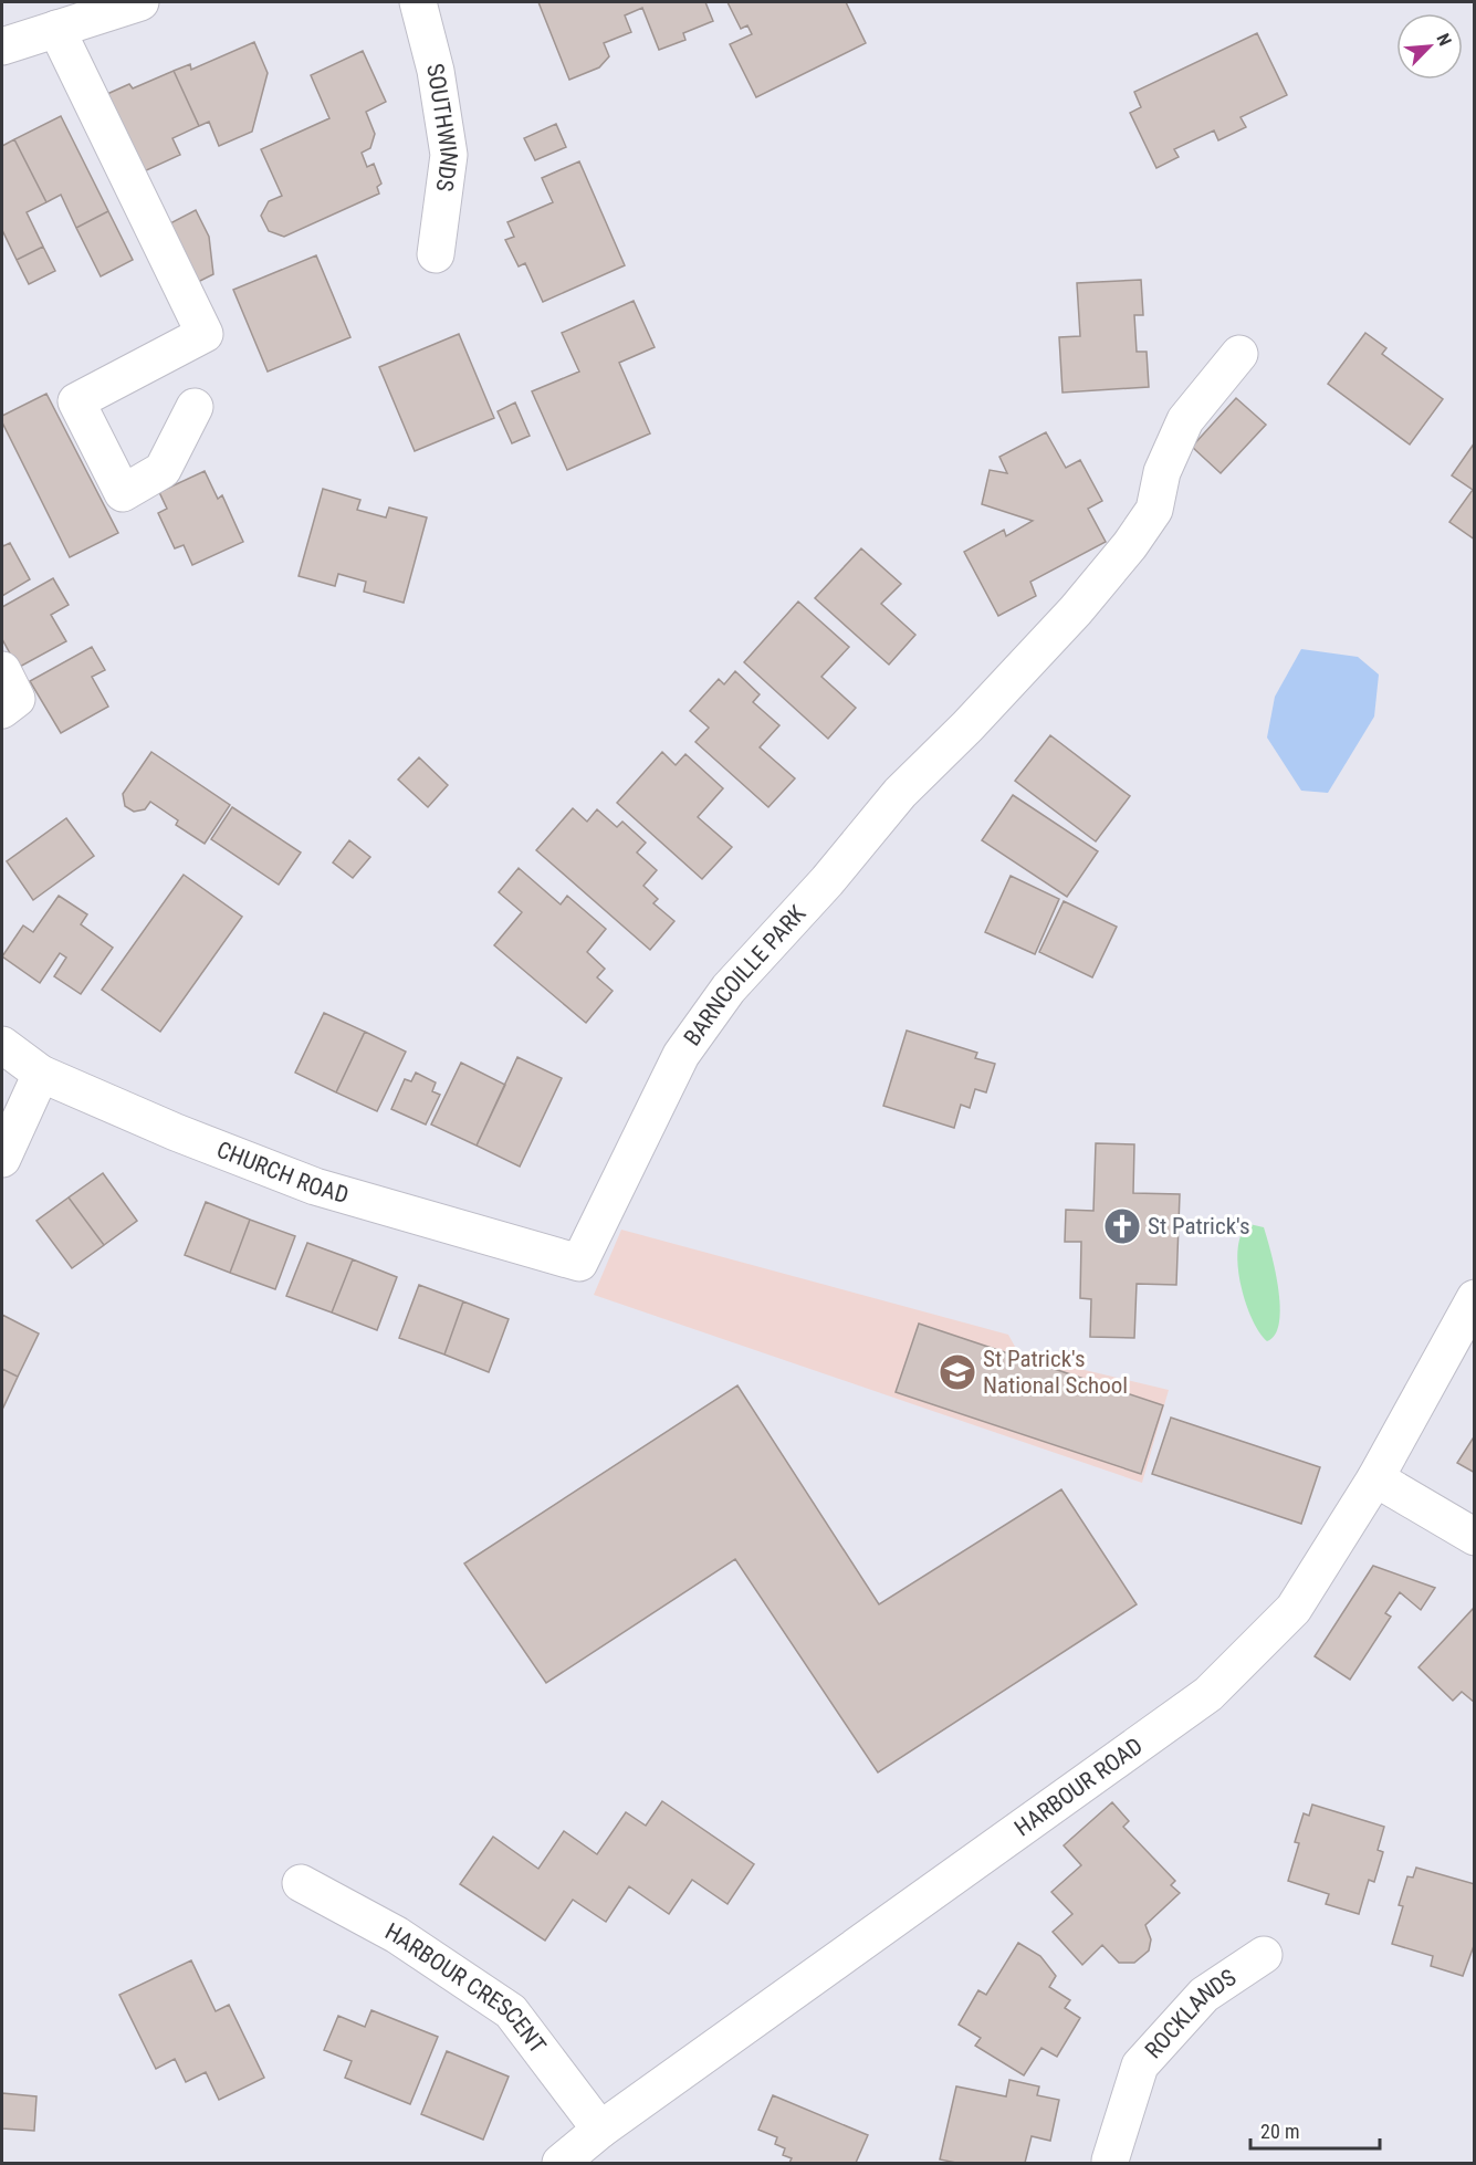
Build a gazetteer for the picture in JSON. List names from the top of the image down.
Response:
{
  "streets": {
    "street": [
      "SOUTHWINDS",
      "BARNCOILLE PARK",
      "CHURCH ROAD",
      "HARBOUR ROAD",
      "HARBOUR CRESCENT",
      "ROCKLANDS"
    ]
  },
  "crossings": [
    ["BARNCOILLE PARK", "CHURCH ROAD"],
    ["HARBOUR ROAD", "HARBOUR CRESCENT"]
  ],
  "places": {
    "church": ["St Patrick's"],
    "school or university": ["St Patrick's National School"]
  },
  "scale_bar": "20 m",
  "north": "top right"
}
